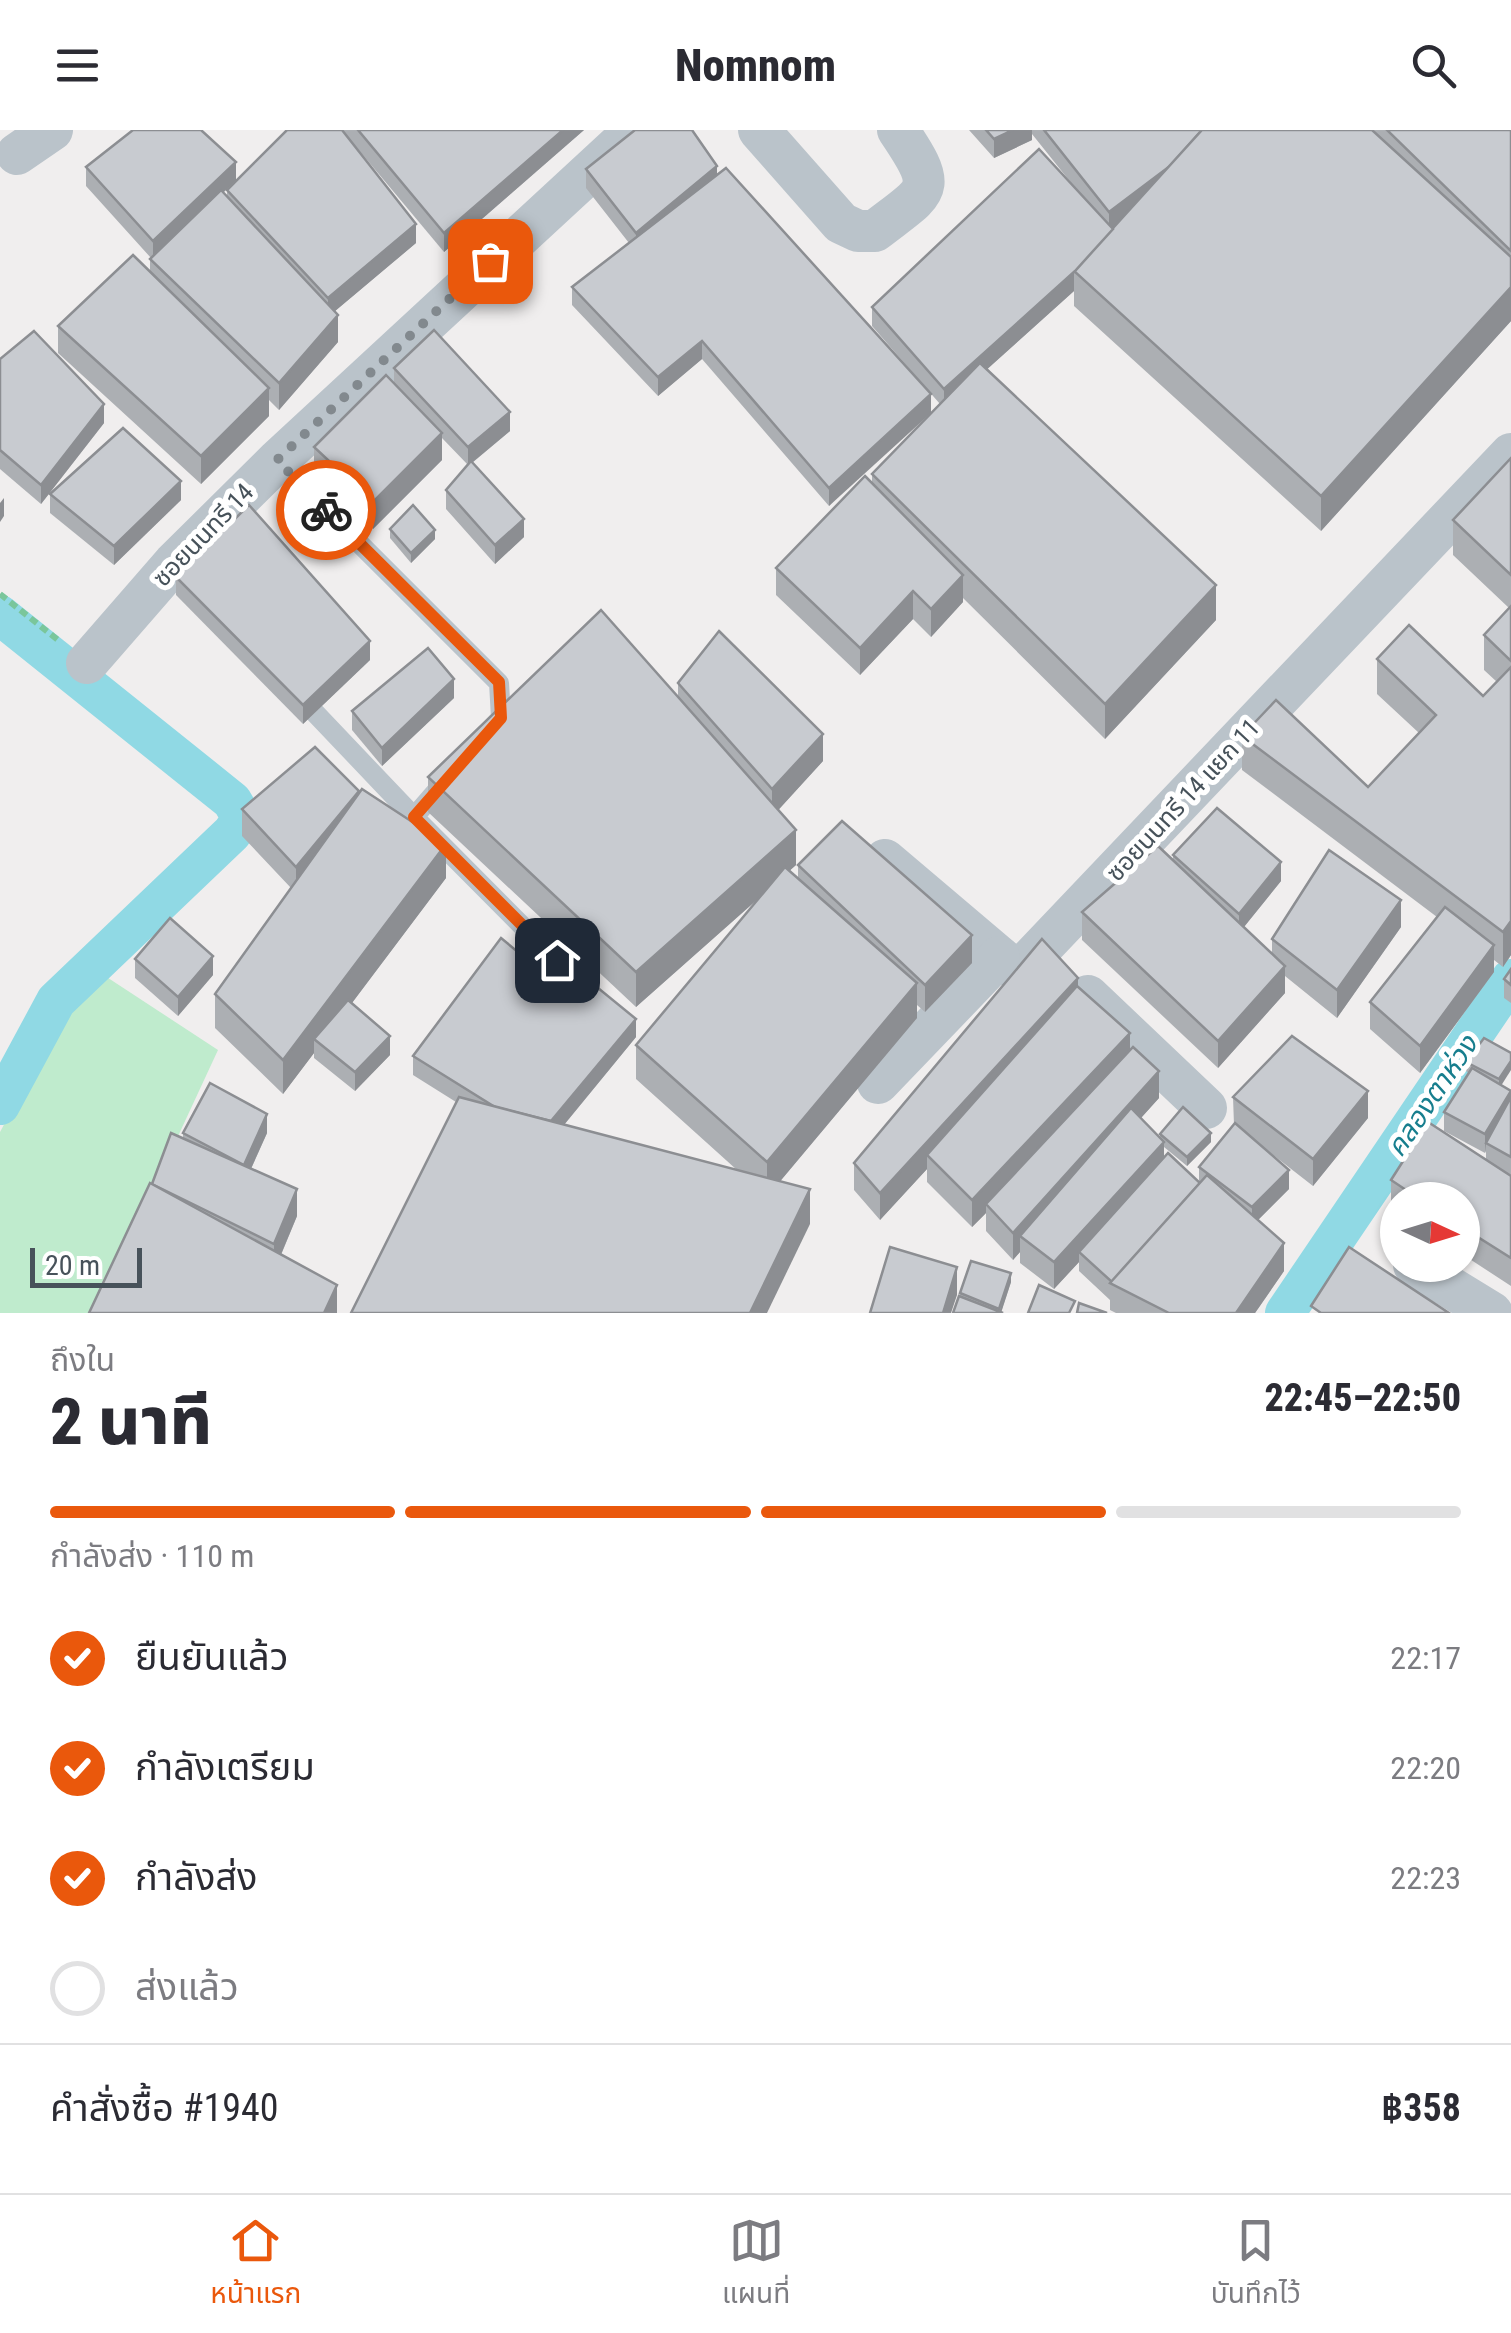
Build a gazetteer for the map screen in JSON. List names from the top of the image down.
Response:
{
  "streets": {
    "street": ["ซอยนนทรี 14", "ซอยนนทรี 14 แยก 11"]
  },
  "water": ["คลองตาห่วง"],
  "scale_bar": "20 m",
  "north": "right",
  "page": {
    "header": "Nomnom",
    "scale": "20 m",
    "heading": ["2 นาที", "ถึงใน", "22:45–22:50"],
    "panel": ["คำสั่งซื้อ #1940", "฿358"],
    "bar": "กำลังส่ง · 110 m",
    "list": [
      ["ยืนยันแล้ว", "22:17"],
      ["กำลังเตรียม", "22:20"],
      ["กำลังส่ง", "22:23"],
      "ส่งแล้ว"
    ],
    "tabs": ["หน้าแรก", "แผนที่", "บันทึกไว้"]
  }
}
